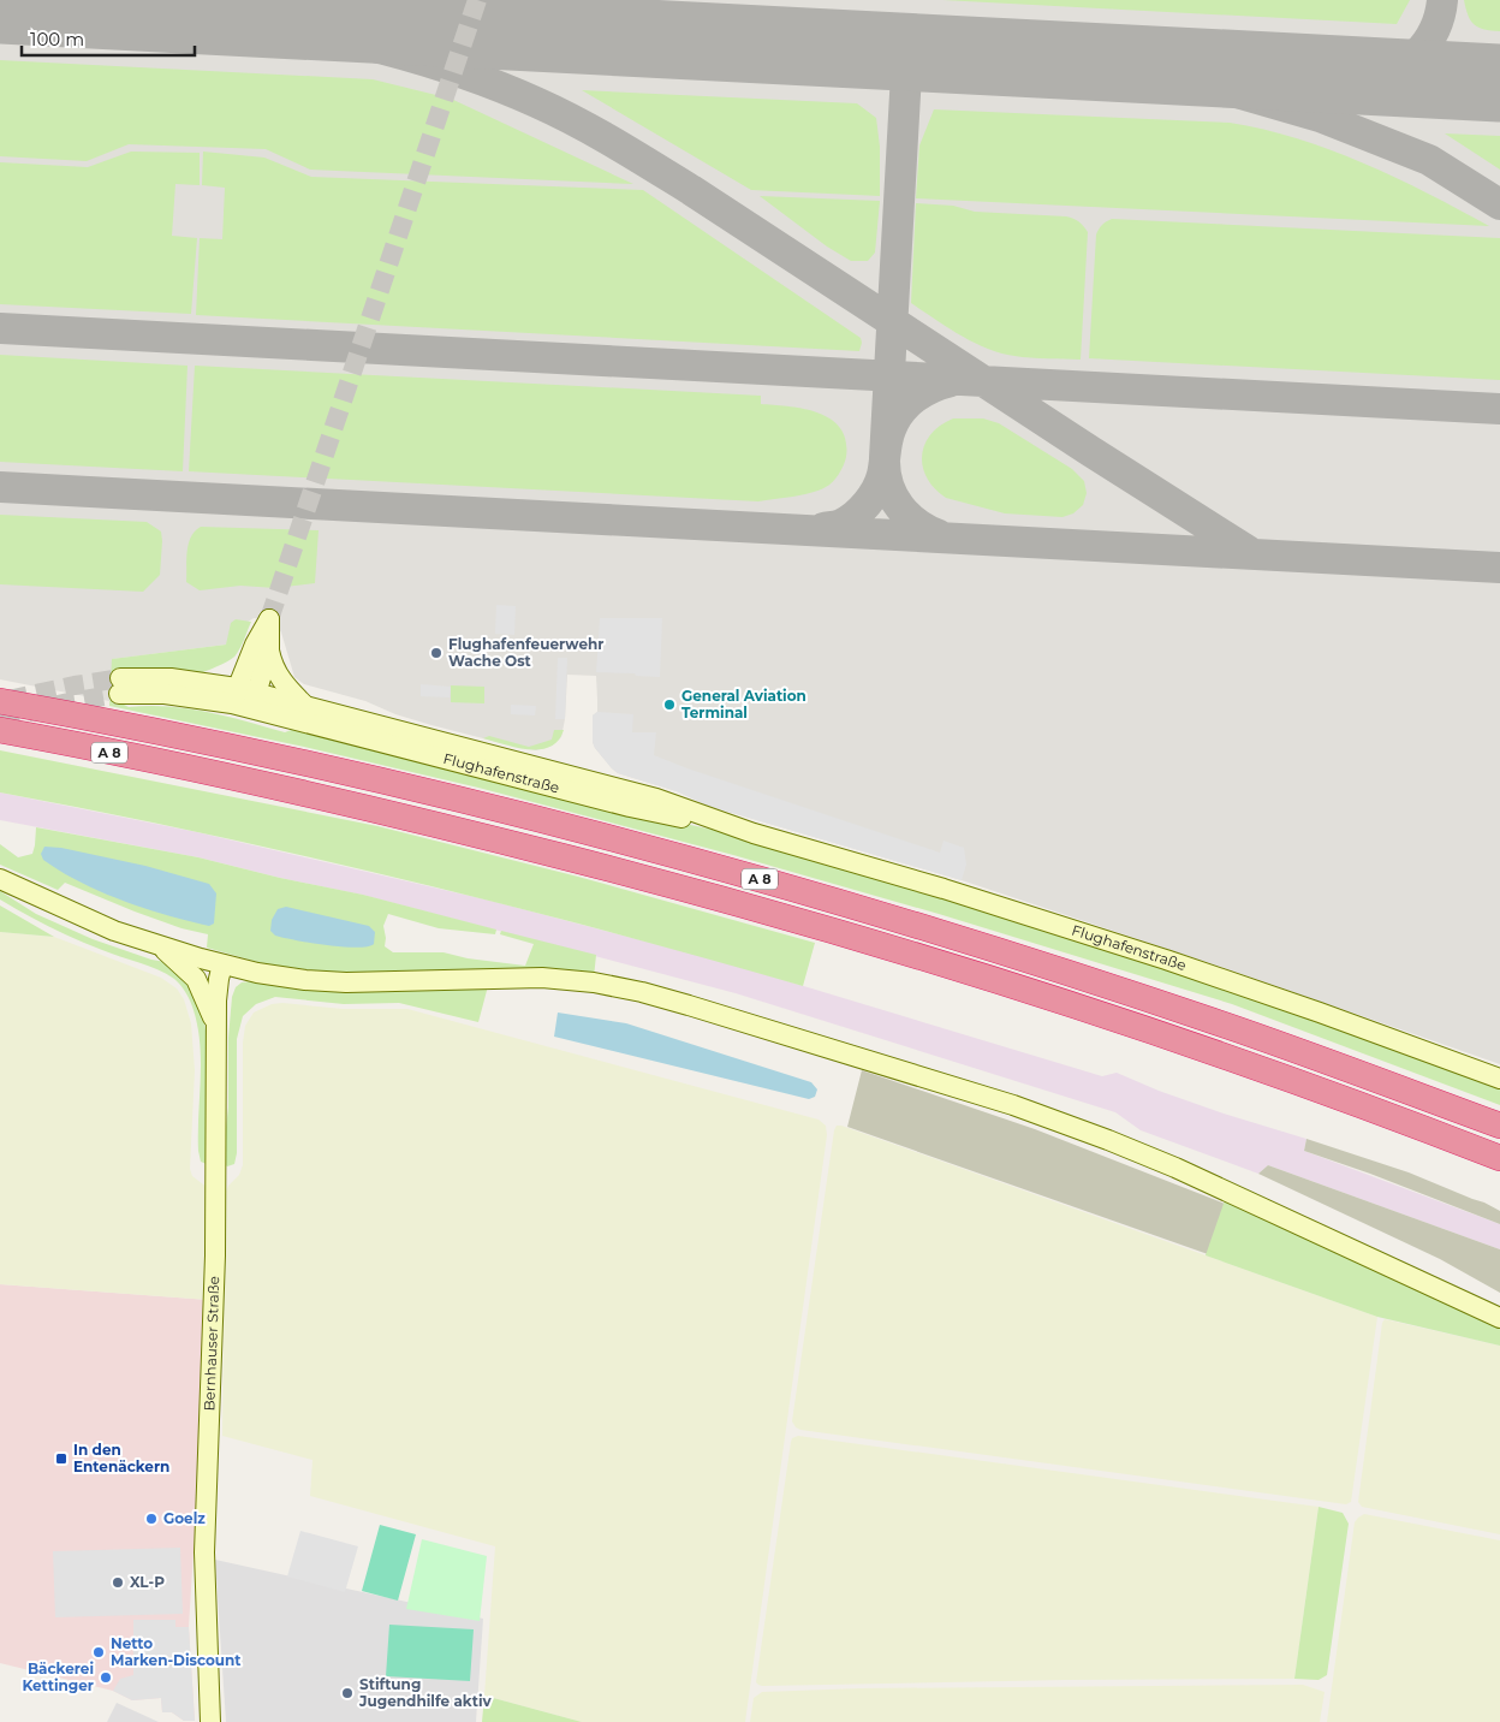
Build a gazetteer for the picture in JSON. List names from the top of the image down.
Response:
{
  "streets": {
    "highway": ["A 8"],
    "main road": ["Flughafenstraße", "Bernhauser Straße"]
  },
  "places": {
    "other": [
      "Flughafenfeuerwehr Wache Ost",
      "General Aviation Terminal",
      "Goelz",
      "XL-P",
      "Netto Marken-Discount",
      "Bäckerei Kettinger",
      "Stiftung Jugendhilfe aktiv"
    ],
    "transit": ["In den Entenäckern"]
  },
  "scale_bar": "100 m"
}
